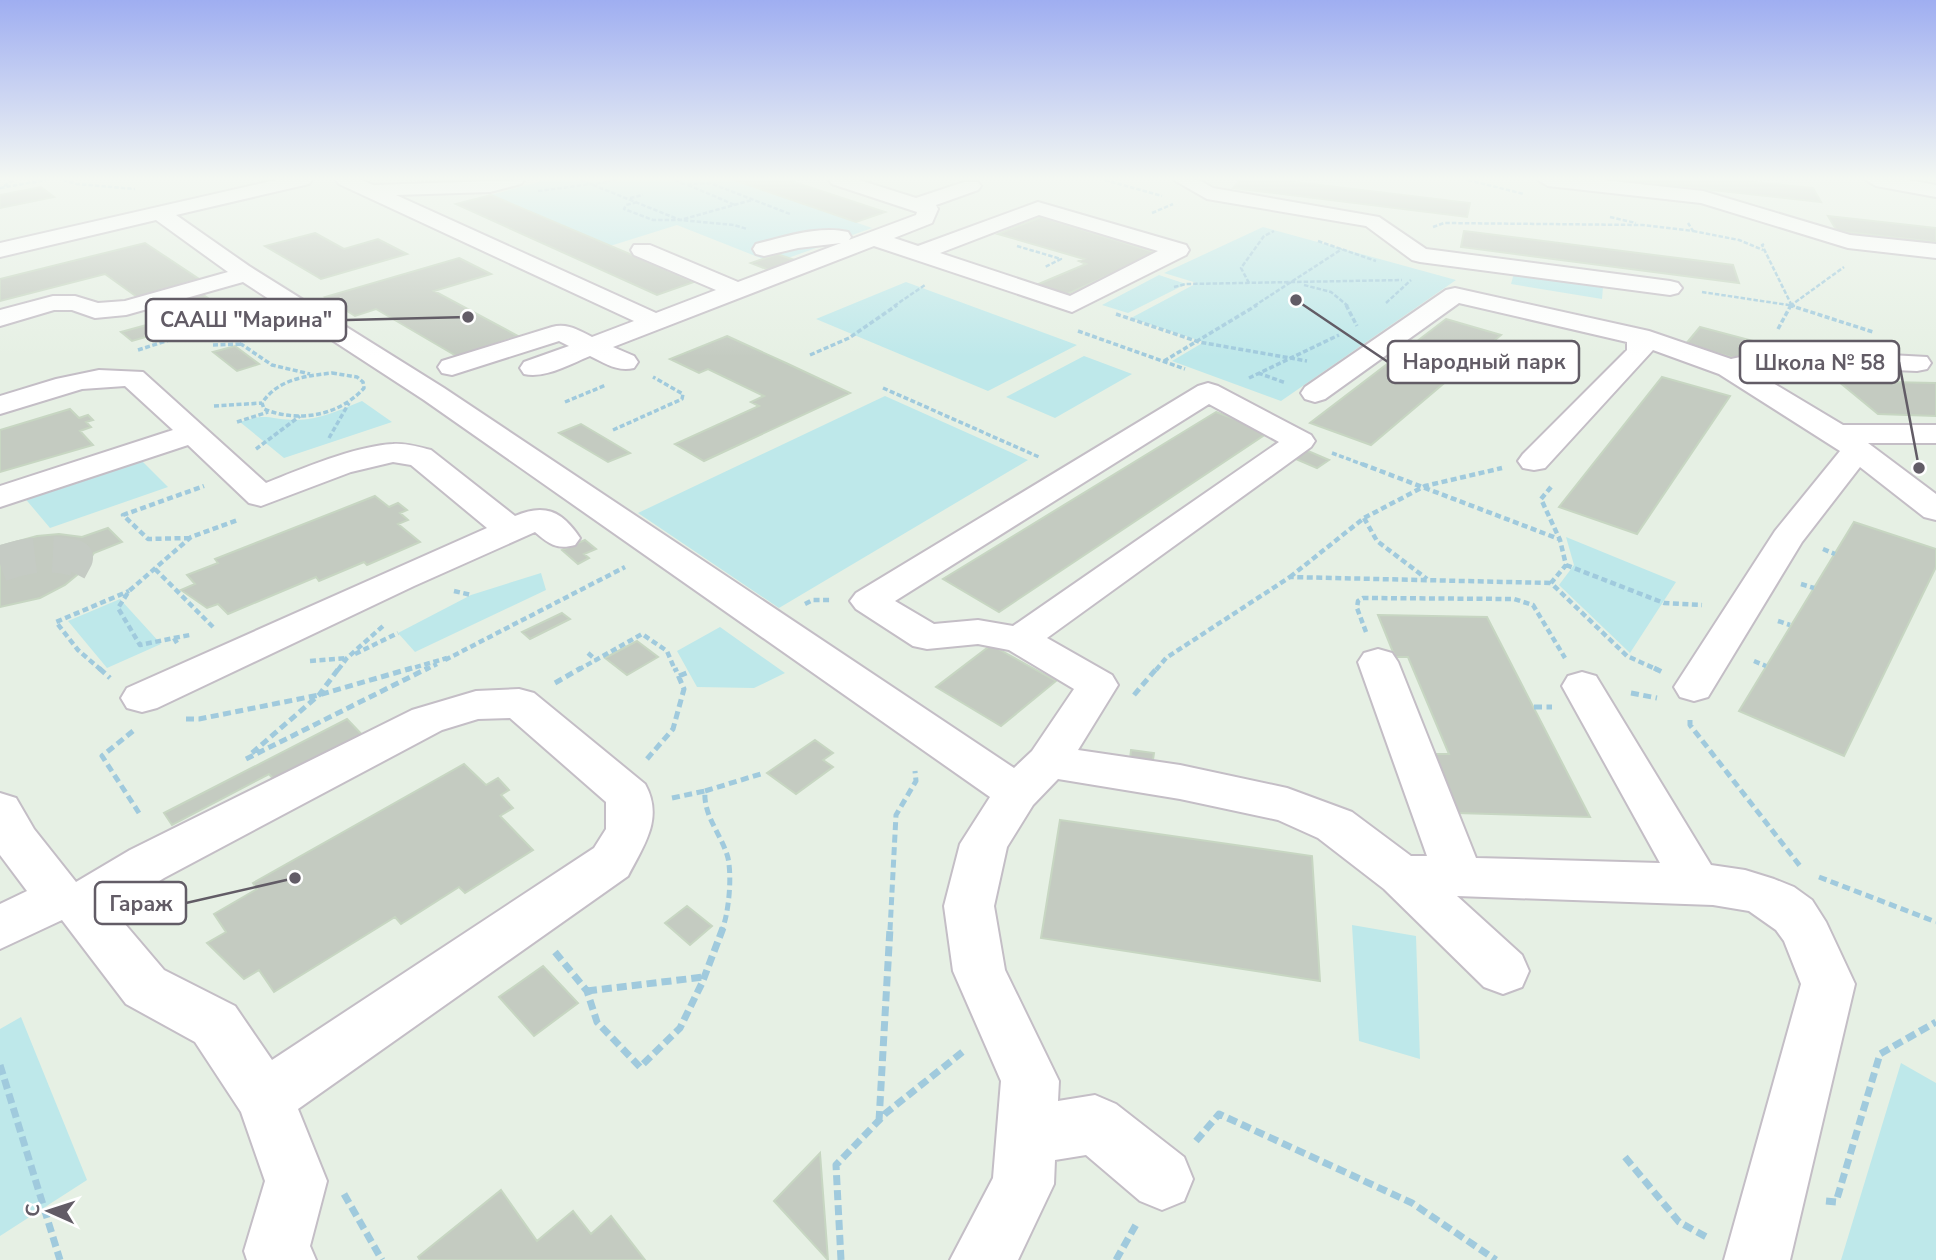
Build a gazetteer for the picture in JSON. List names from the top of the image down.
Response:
{
  "places": [
    "Народный парк",
    "СААШ \"Марина\"",
    "Школа № 58",
    "Гараж"
  ],
  "north": "left"
}
